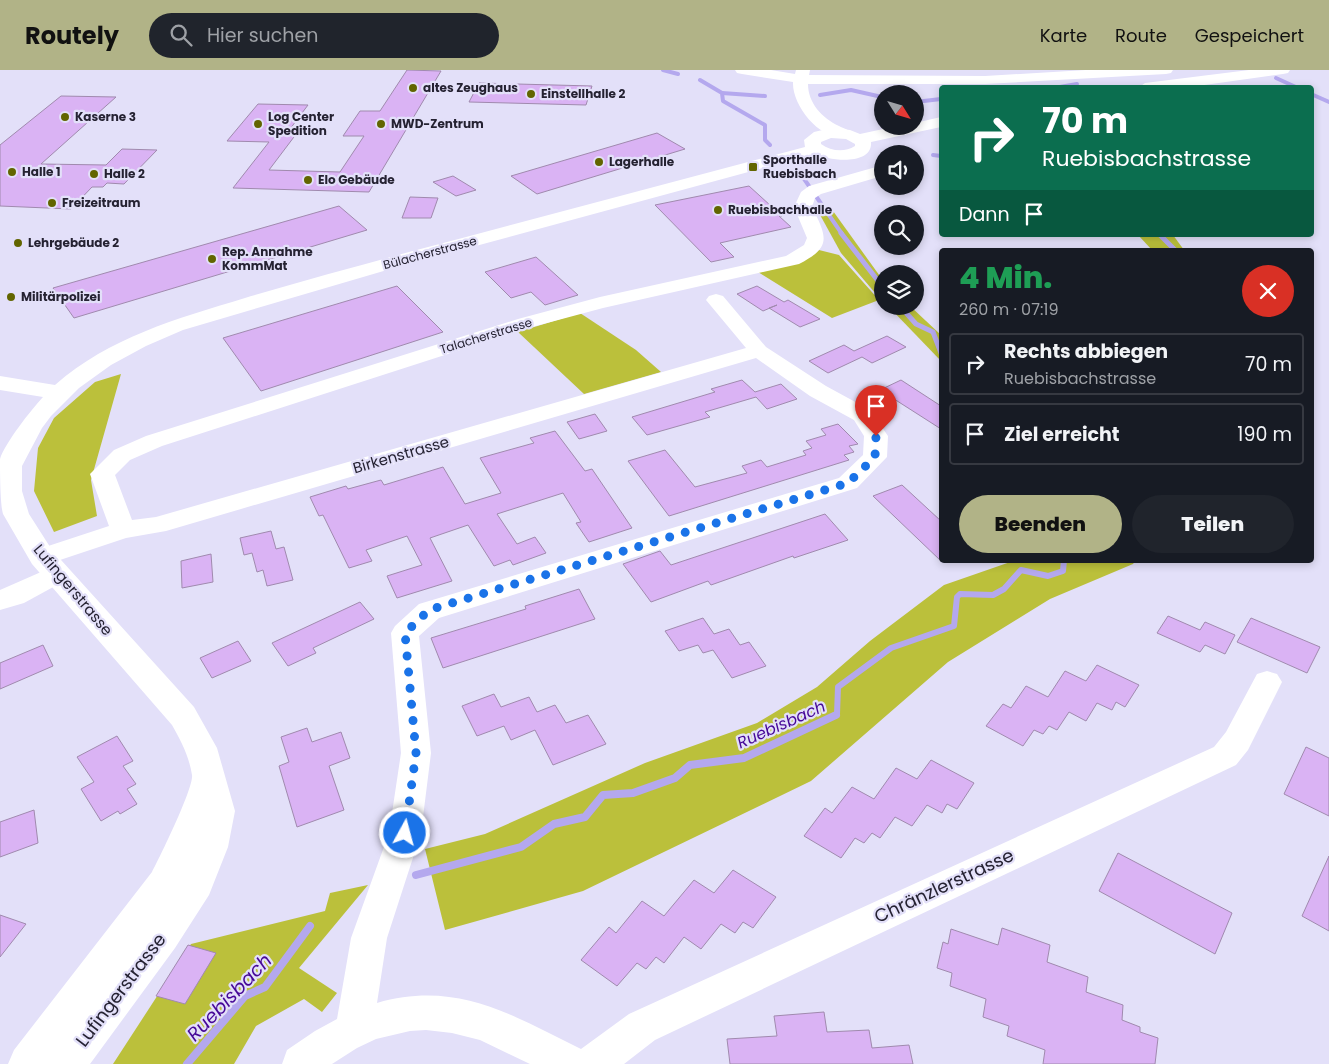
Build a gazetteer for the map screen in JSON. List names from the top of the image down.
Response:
{
  "streets": {
    "main road": ["Bülacherstrasse", "Lufingerstrasse"],
    "street": ["Talacherstrasse", "Birkenstrasse", "Chränzlerstrasse"]
  },
  "crossings": [
    ["Bülacherstrasse", "Lufingerstrasse"],
    ["Talacherstrasse", "Birkenstrasse"],
    ["Birkenstrasse", "Lufingerstrasse"]
  ],
  "water": ["Ruebisbach"],
  "places": {
    "other": [
      "altes Zeughaus",
      "Einstellhalle 2",
      "Kaserne 3",
      "Log Center Spedition",
      "MWD-Zentrum",
      "Lagerhalle",
      "Halle 1",
      "Halle 2",
      "Elo Gebäude",
      "Freizeitraum",
      "Ruebisbachhalle",
      "Lehrgebäude 2",
      "Rep. Annahme KommMat",
      "Militärpolizei"
    ],
    "transit": ["Sporthalle Ruebisbach"]
  },
  "north": "bottom right",
  "page": {
    "header": "Routely",
    "search": "Hier suchen",
    "nav": ["Karte", "Route", "Gespeichert"],
    "turn": ["70 m", "Ruebisbachstrasse"],
    "then": "Dann",
    "heading": ["4 Min.", "260 m · 07:19"],
    "list": [
      {
        "name": "Rechts abbiegen",
        "note": "Ruebisbachstrasse",
        "value": "70 m"
      },
      {
        "name": "Ziel erreicht",
        "value": "190 m"
      }
    ],
    "buttons": ["Beenden", "Teilen"]
  }
}
